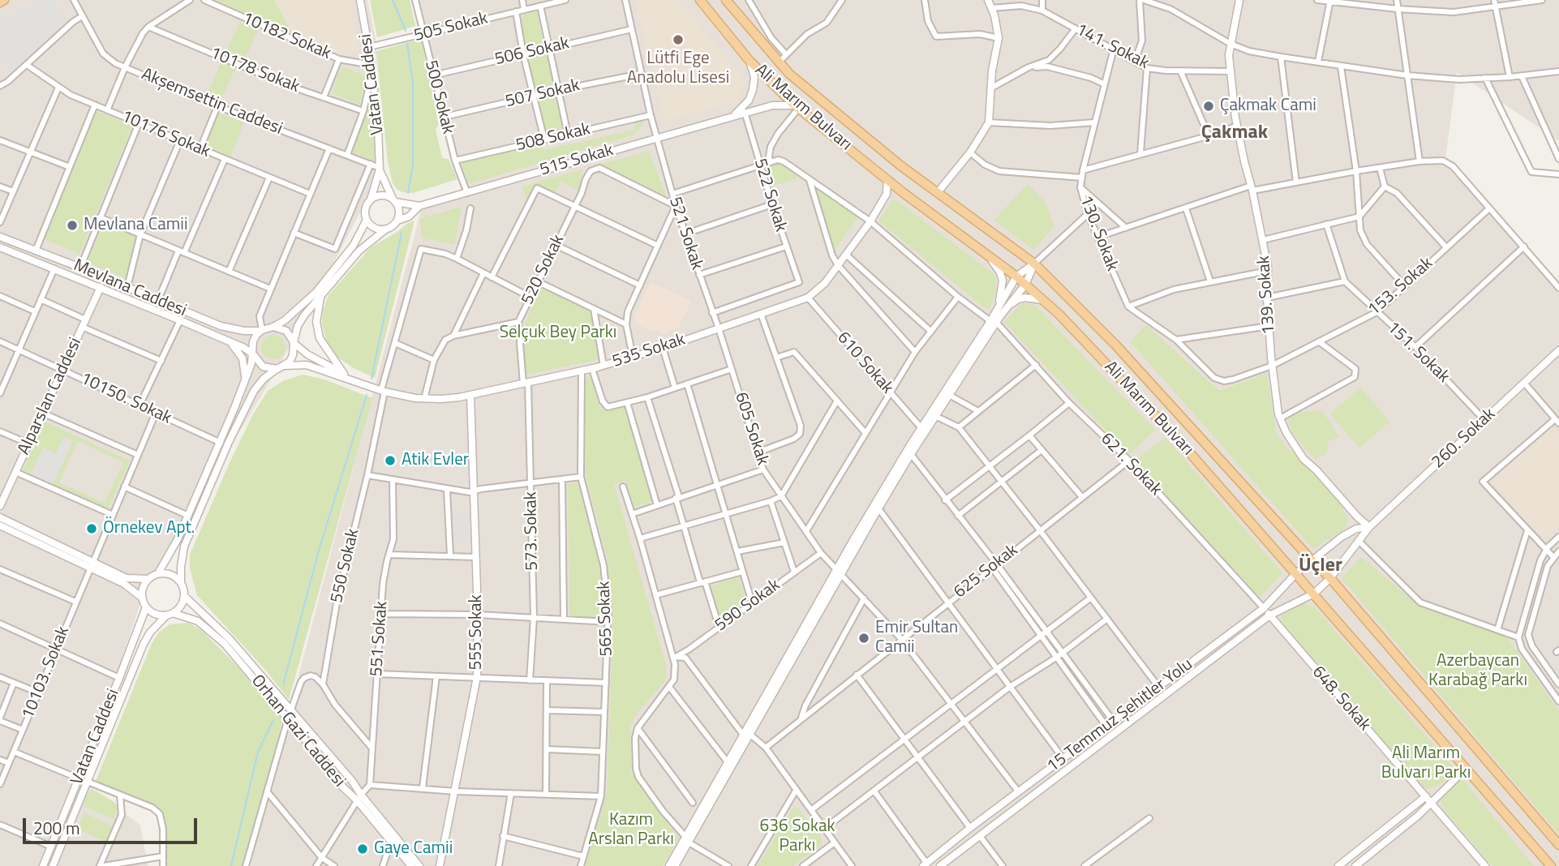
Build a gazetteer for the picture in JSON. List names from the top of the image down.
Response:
{
  "streets": {
    "main road": ["Ali Marım Bulvarı"],
    "street": [
      "505 Sokak",
      "10182 Sokak",
      "141. Sokak",
      "506 Sokak",
      "10178 Sokak",
      "Vatan Caddesi",
      "507 Sokak",
      "500 Sokak",
      "Akşemsettin Caddesi",
      "10176 Sokak",
      "508 Sokak",
      "515 Sokak",
      "522 Sokak",
      "521 Sokak",
      "130. Sokak",
      "520 Sokak",
      "153. Sokak",
      "Mevlana Caddesi",
      "139. Sokak",
      "535 Sokak",
      "151. Sokak",
      "610 Sokak",
      "Alparslan Caddesi",
      "10150. Sokak",
      "605 Sokak",
      "260. Sokak",
      "621. Sokak",
      "573. Sokak",
      "550 Sokak",
      "625 Sokak",
      "590 Sokak",
      "565 Sokak",
      "555 Sokak",
      "551 Sokak",
      "10103. Sokak",
      "648. Sokak",
      "15 Temmuz Şehitler Yolu",
      "Orhan Gazi Caddesi"
    ]
  },
  "crossings": [
    ["505 Sokak", "Vatan Caddesi"],
    ["505 Sokak", "500 Sokak"],
    ["10182 Sokak", "Vatan Caddesi"],
    ["141. Sokak", "130. Sokak"],
    ["141. Sokak", "139. Sokak"],
    ["506 Sokak", "500 Sokak"],
    ["506 Sokak", "521 Sokak"],
    ["Vatan Caddesi", "Akşemsettin Caddesi"],
    ["Vatan Caddesi", "Orhan Gazi Caddesi"],
    ["507 Sokak", "500 Sokak"],
    ["507 Sokak", "521 Sokak"],
    ["500 Sokak", "508 Sokak"],
    ["500 Sokak", "515 Sokak"],
    ["Ali Marım Bulvarı", "515 Sokak"],
    ["Ali Marım Bulvarı", "15 Temmuz Şehitler Yolu"],
    ["508 Sokak", "521 Sokak"],
    ["515 Sokak", "522 Sokak"],
    ["515 Sokak", "521 Sokak"],
    ["522 Sokak", "521 Sokak"],
    ["521 Sokak", "520 Sokak"],
    ["521 Sokak", "535 Sokak"],
    ["521 Sokak", "605 Sokak"],
    ["520 Sokak", "535 Sokak"],
    ["520 Sokak", "573. Sokak"],
    ["153. Sokak", "139. Sokak"],
    ["153. Sokak", "151. Sokak"],
    ["Mevlana Caddesi", "535 Sokak"],
    ["Mevlana Caddesi", "Alparslan Caddesi"],
    ["139. Sokak", "260. Sokak"],
    ["139. Sokak", "15 Temmuz Şehitler Yolu"],
    ["535 Sokak", "610 Sokak"],
    ["535 Sokak", "605 Sokak"],
    ["535 Sokak", "621. Sokak"],
    ["535 Sokak", "573. Sokak"],
    ["535 Sokak", "550 Sokak"],
    ["535 Sokak", "565 Sokak"],
    ["535 Sokak", "555 Sokak"],
    ["151. Sokak", "260. Sokak"],
    ["Alparslan Caddesi", "10150. Sokak"],
    ["10150. Sokak", "10103. Sokak"],
    ["605 Sokak", "625 Sokak"],
    ["605 Sokak", "590 Sokak"],
    ["605 Sokak", "15 Temmuz Şehitler Yolu"],
    ["260. Sokak", "15 Temmuz Şehitler Yolu"],
    ["621. Sokak", "625 Sokak"],
    ["621. Sokak", "648. Sokak"],
    ["621. Sokak", "15 Temmuz Şehitler Yolu"],
    ["648. Sokak", "15 Temmuz Şehitler Yolu"]
  ],
  "districts": ["Çakmak", "Üçler"],
  "parks": [
    "Selçuk Bey Parkı",
    "Azerbaycan Karabağ Parkı",
    "Ali Marım Bulvarı Parkı",
    "Kazım Arslan Parkı",
    "636 Sokak Parkı"
  ],
  "places": [
    "Lütfi Ege Anadolu Lisesi",
    "Çakmak Cami",
    "Mevlana Camii",
    "Atik Evler",
    "Örnekev Apt.",
    "Emir Sultan Camii",
    "Gaye Camii"
  ],
  "scale_bar": "200 m"
}
